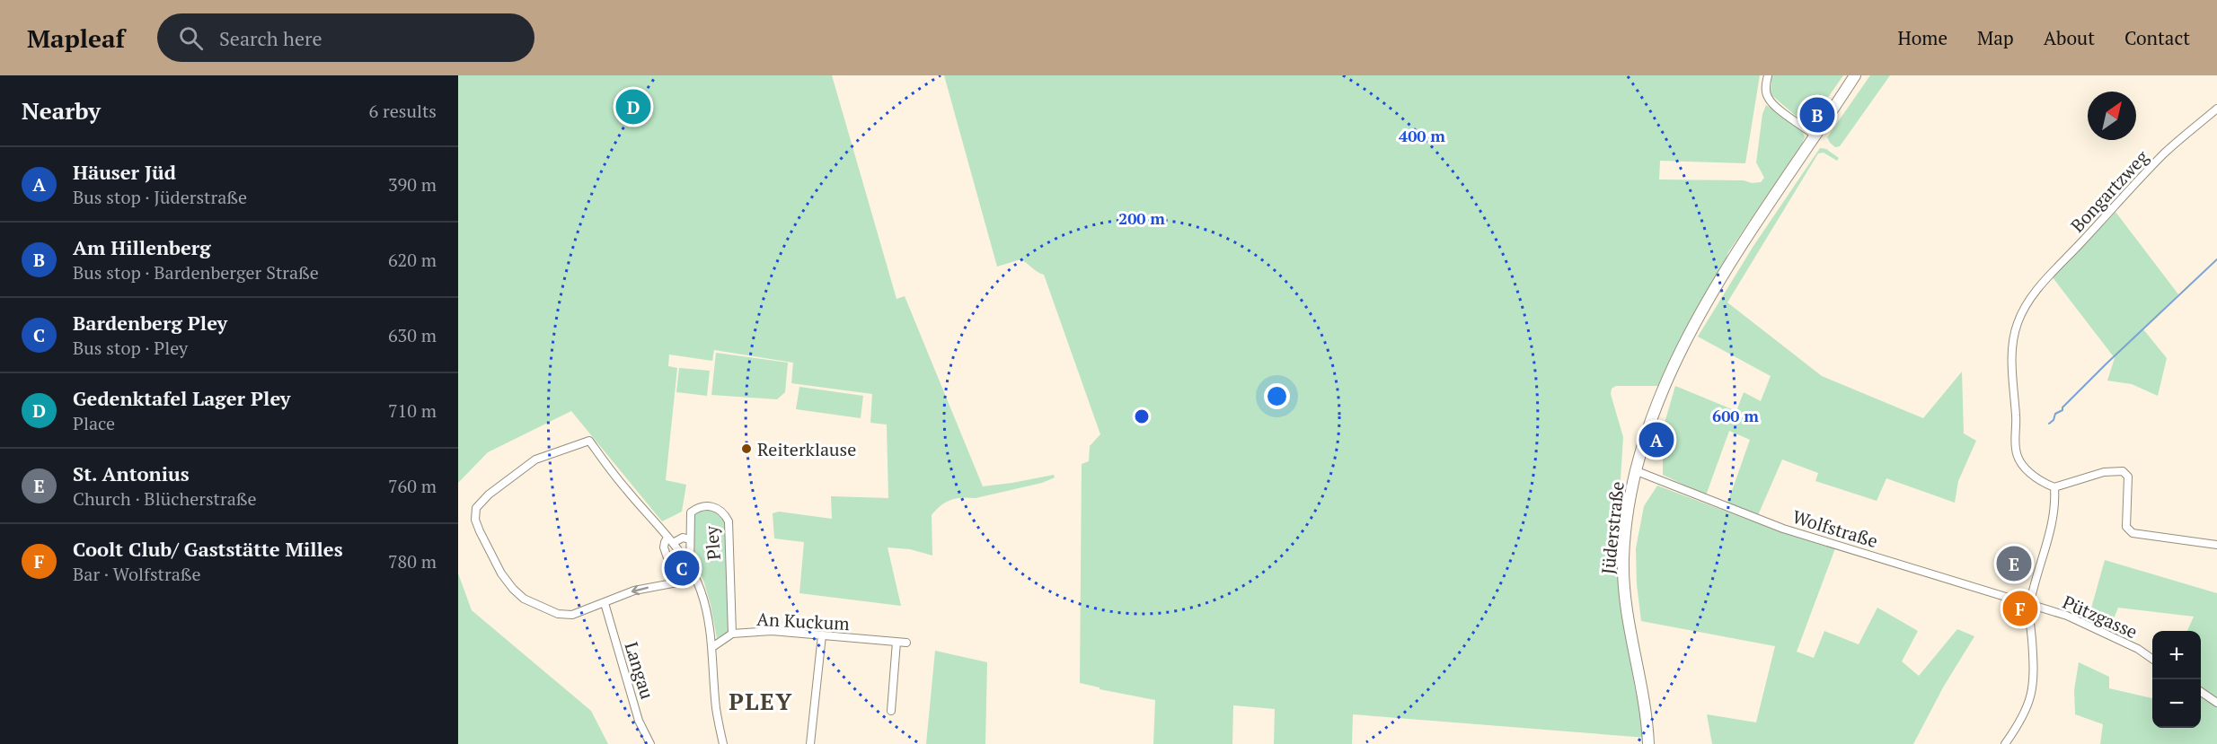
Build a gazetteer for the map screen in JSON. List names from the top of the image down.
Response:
{
  "streets": {
    "main road": ["Jüderstraße"],
    "street": [
      "Bongartzweg",
      "Wolfstraße",
      "Pley",
      "Pützgasse",
      "An Kuckum",
      "Langau"
    ]
  },
  "crossings": [
    ["Jüderstraße", "Wolfstraße"],
    ["Wolfstraße", "Pützgasse"],
    ["Pley", "An Kuckum"],
    ["Pley", "Langau"]
  ],
  "districts": ["PLEY"],
  "places": ["Reiterklause"],
  "north": "top right",
  "page": {
    "header": "Mapleaf",
    "search": "Search here",
    "nav": [
      "Home",
      "Map",
      "About",
      "Contact"
    ],
    "heading": ["Nearby", "6 results"],
    "pins": [
      "D",
      "B",
      "A",
      "E",
      "C",
      "F"
    ],
    "list": [
      {
        "mark": "A",
        "name": "Häuser Jüd",
        "note": "Bus stop · Jüderstraße",
        "value": "390 m"
      },
      {
        "mark": "B",
        "name": "Am Hillenberg",
        "note": "Bus stop · Bardenberger Straße",
        "value": "620 m"
      },
      {
        "mark": "C",
        "name": "Bardenberg Pley",
        "note": "Bus stop · Pley",
        "value": "630 m"
      },
      {
        "mark": "D",
        "name": "Gedenktafel Lager Pley",
        "note": "Place",
        "value": "710 m"
      },
      {
        "mark": "E",
        "name": "St. Antonius",
        "note": "Church · Blücherstraße",
        "value": "760 m"
      },
      {
        "mark": "F",
        "name": "Coolt Club/ Gaststätte Milles",
        "note": "Bar · Wolfstraße",
        "value": "780 m"
      }
    ],
    "map_buttons": ["+", "−"]
  },
  "rings": ["400 m", "200 m", "600 m"]
}
